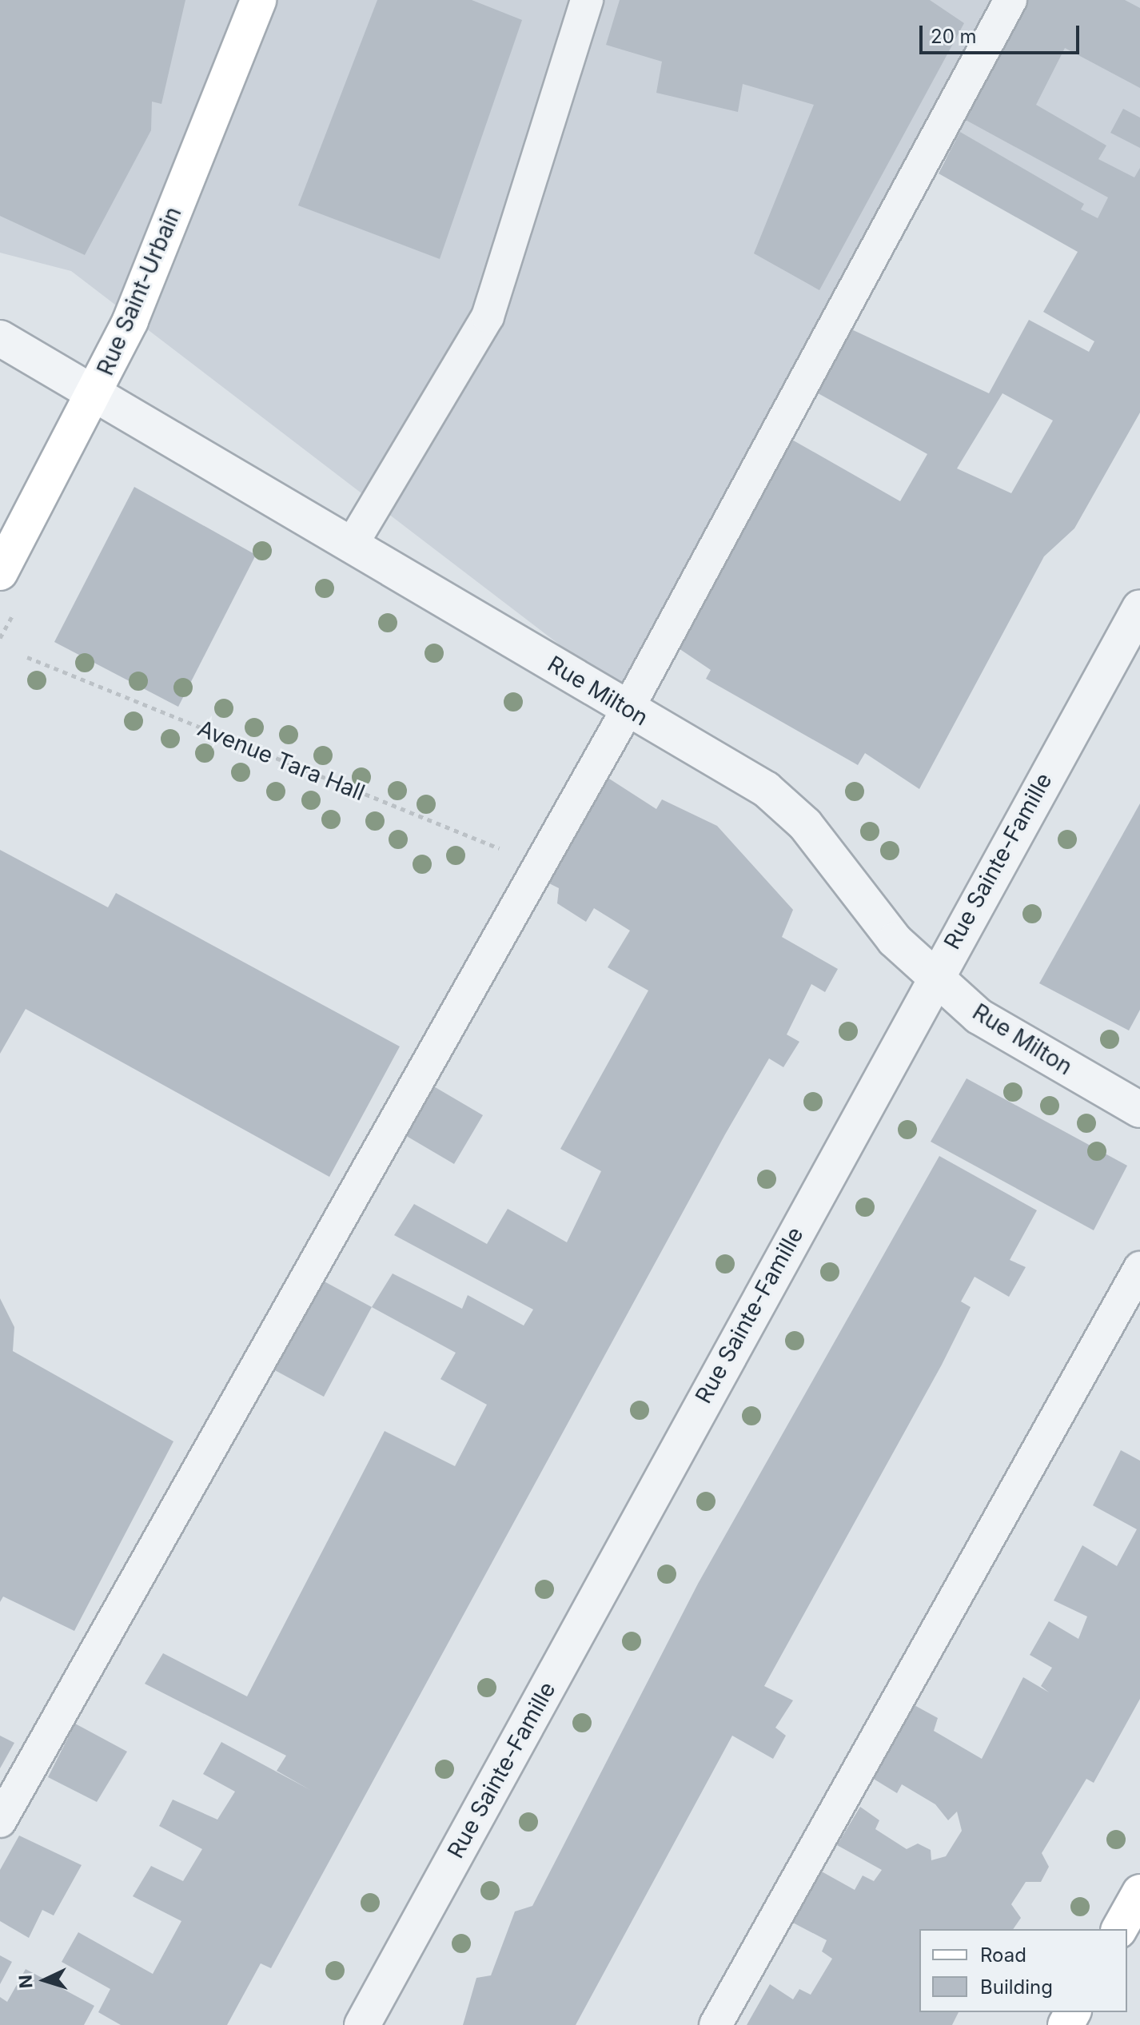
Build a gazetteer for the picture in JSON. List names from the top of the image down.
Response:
{
  "streets": {
    "main road": ["Rue Saint-Urbain"],
    "street": ["Rue Milton", "Rue Sainte-Famille"],
    "path": ["Avenue Tara Hall"]
  },
  "crossings": [
    ["Rue Saint-Urbain", "Rue Milton"],
    ["Rue Milton", "Rue Sainte-Famille"]
  ],
  "legend": ["Road", "Building"],
  "scale_bar": "20 m",
  "north": "left"
}
